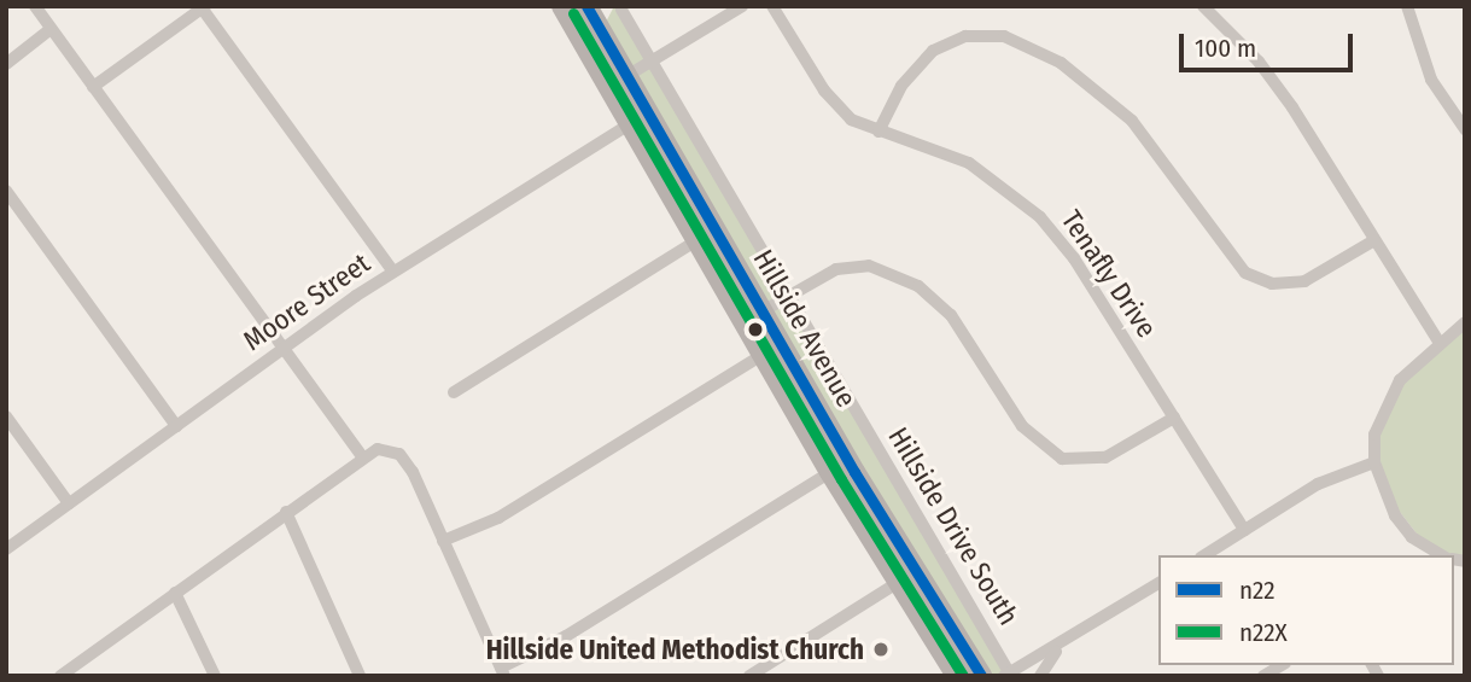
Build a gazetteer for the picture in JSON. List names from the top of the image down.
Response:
{
  "streets": {
    "main road": ["Hillside Avenue"],
    "street": ["Tenafly Drive", "Moore Street", "Hillside Drive South"]
  },
  "crossings": [
    ["Moore Street", "Hillside Avenue"]
  ],
  "places": ["Hillside United Methodist Church"],
  "lines": ["transit line n22", "transit line n22X"],
  "legend": ["n22", "n22X"],
  "scale_bar": "100 m"
}
